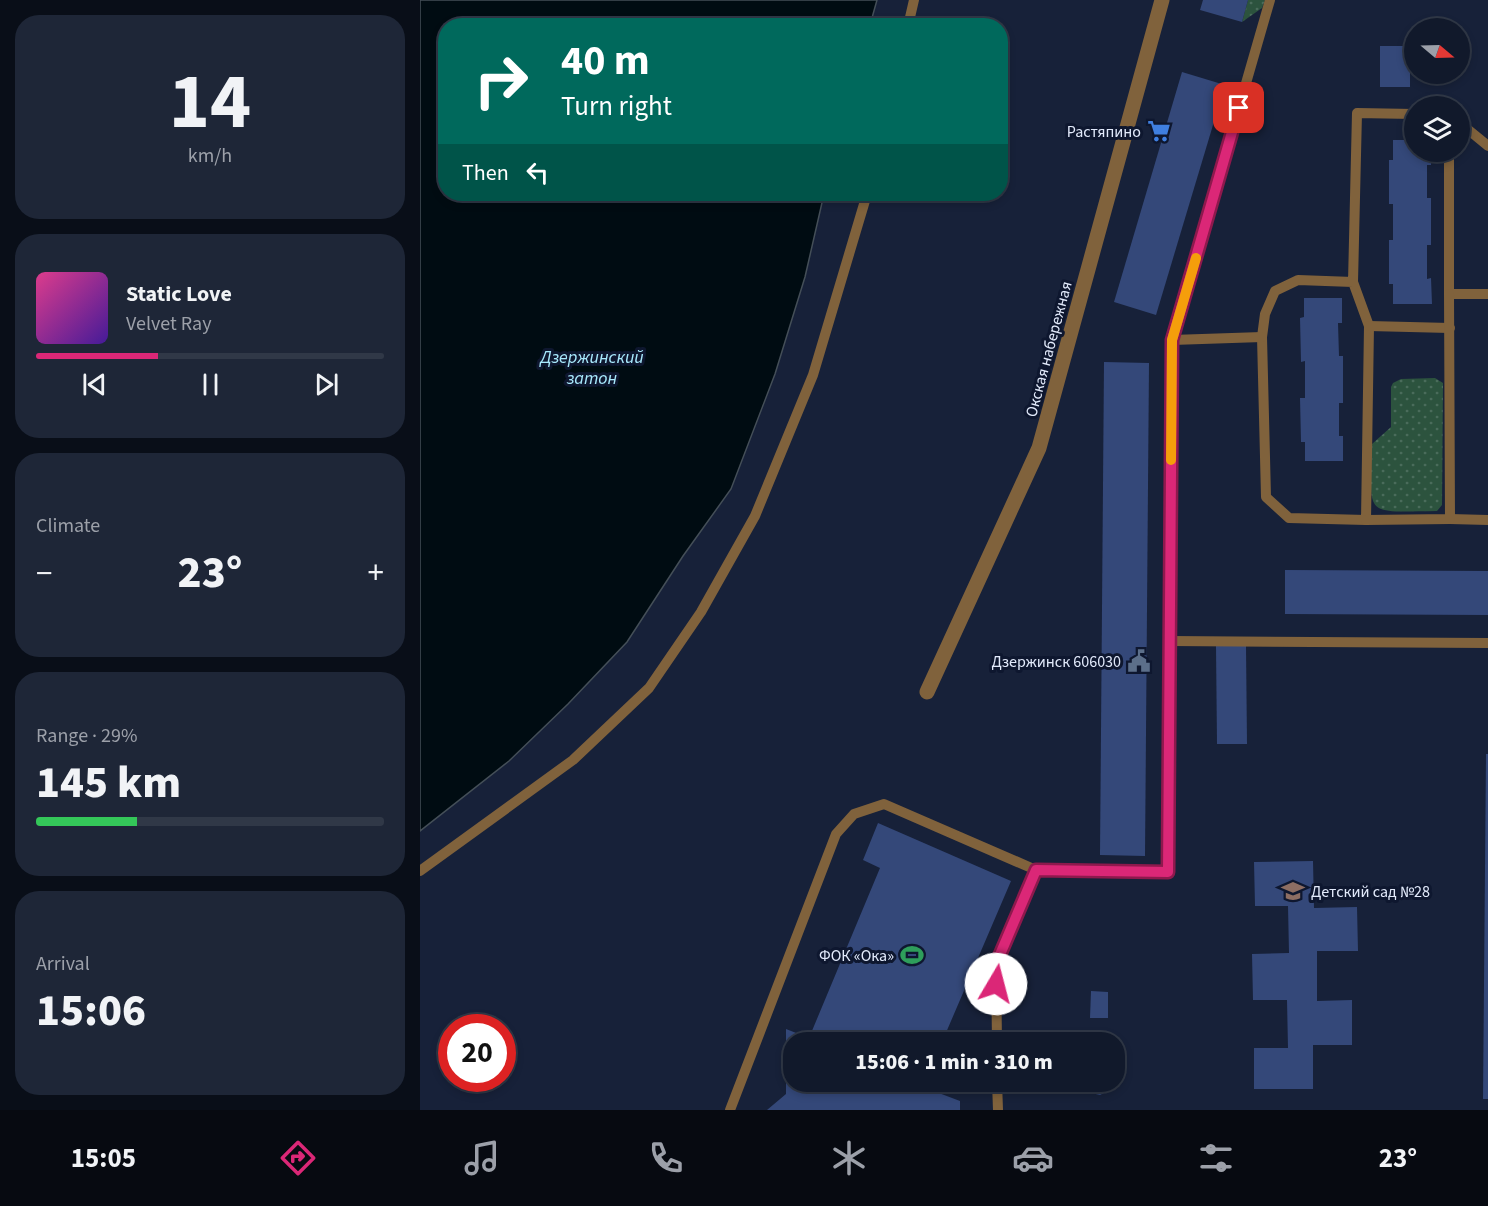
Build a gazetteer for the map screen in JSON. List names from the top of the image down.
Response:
{
  "streets": {
    "street": ["Окская набережная"]
  },
  "water": ["Дзержинский затон"],
  "places": {
    "supermarket": ["Растяпино"],
    "public building": ["Дзержинск 606030"],
    "school or university": ["Детский сад №28"],
    "sports": ["ФОК «Ока»"]
  },
  "north": "right",
  "page": {
    "tile": [
      ["14", "km/h"],
      "Climate",
      ["Range · 29%", "145 km"],
      ["Arrival", "15:06"]
    ],
    "turn": ["40 m", "Turn right"],
    "then": "Then",
    "song": ["Static Love", "Velvet Ray"],
    "heat": ["−", "23°", "+"],
    "limit": "20",
    "trip": "15:06 · 1 min · 310 m",
    "tabs": ["15:05", "23°"]
  }
}
